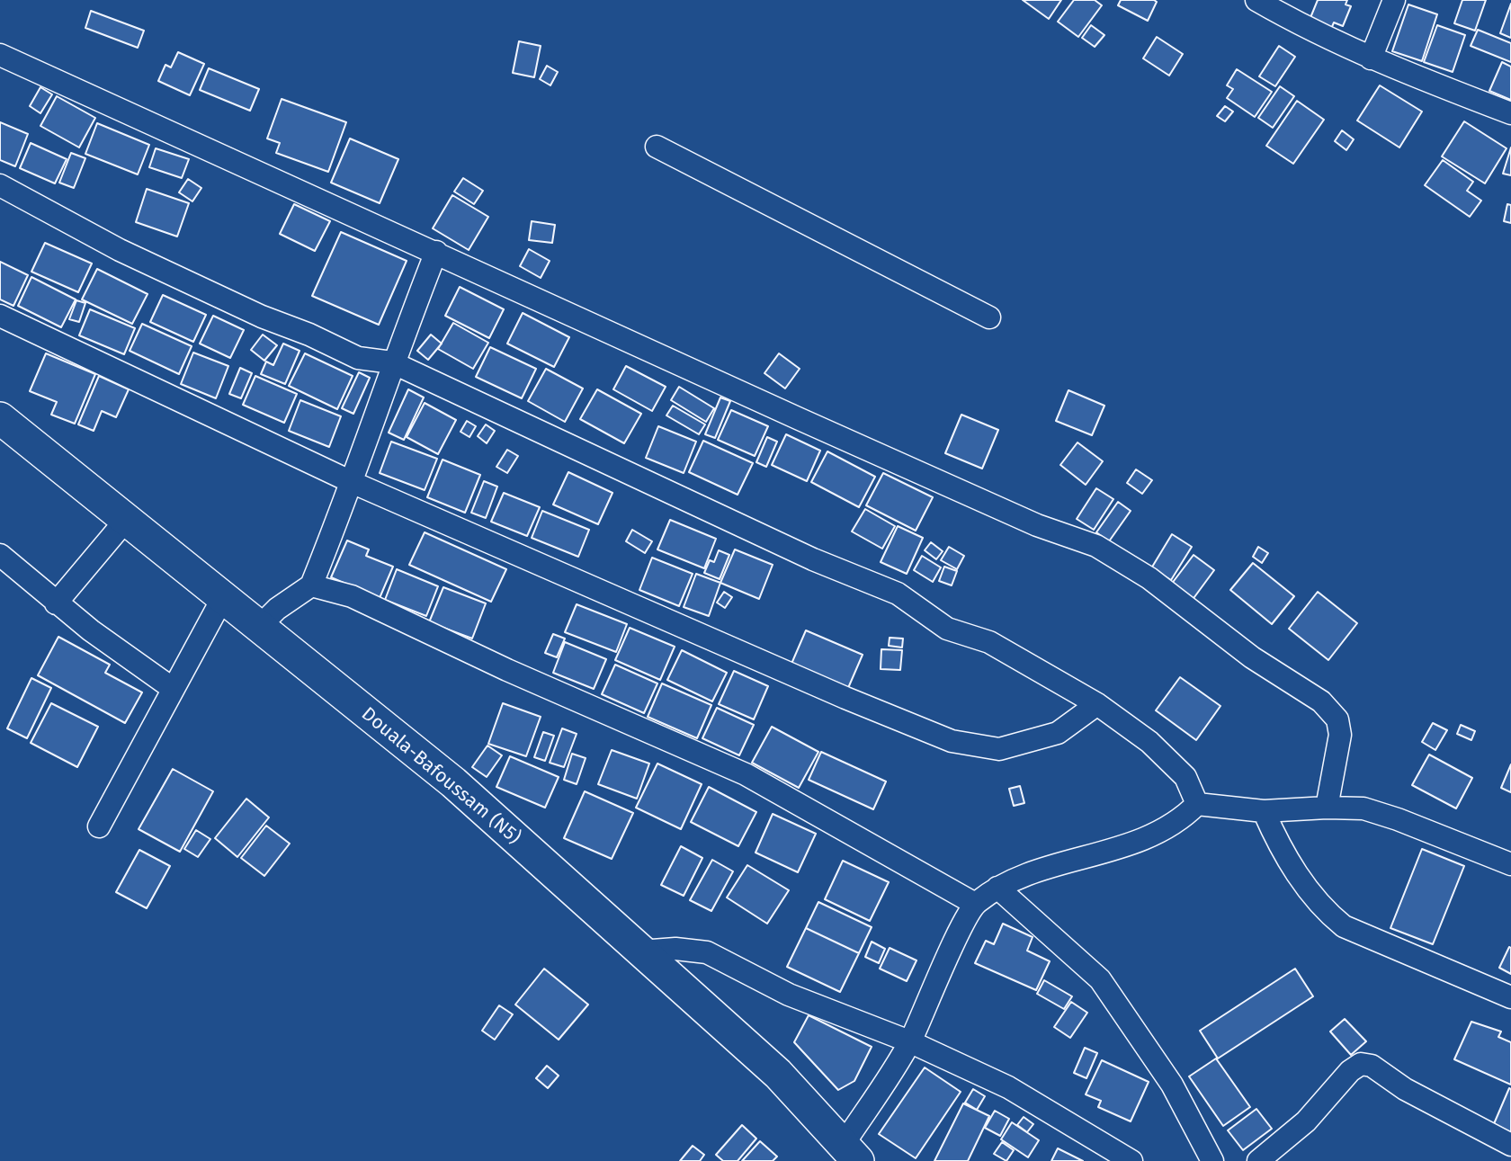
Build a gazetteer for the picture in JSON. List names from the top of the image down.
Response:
{
  "streets": {
    "highway": ["Douala-Bafoussam (N5)"]
  }
}
